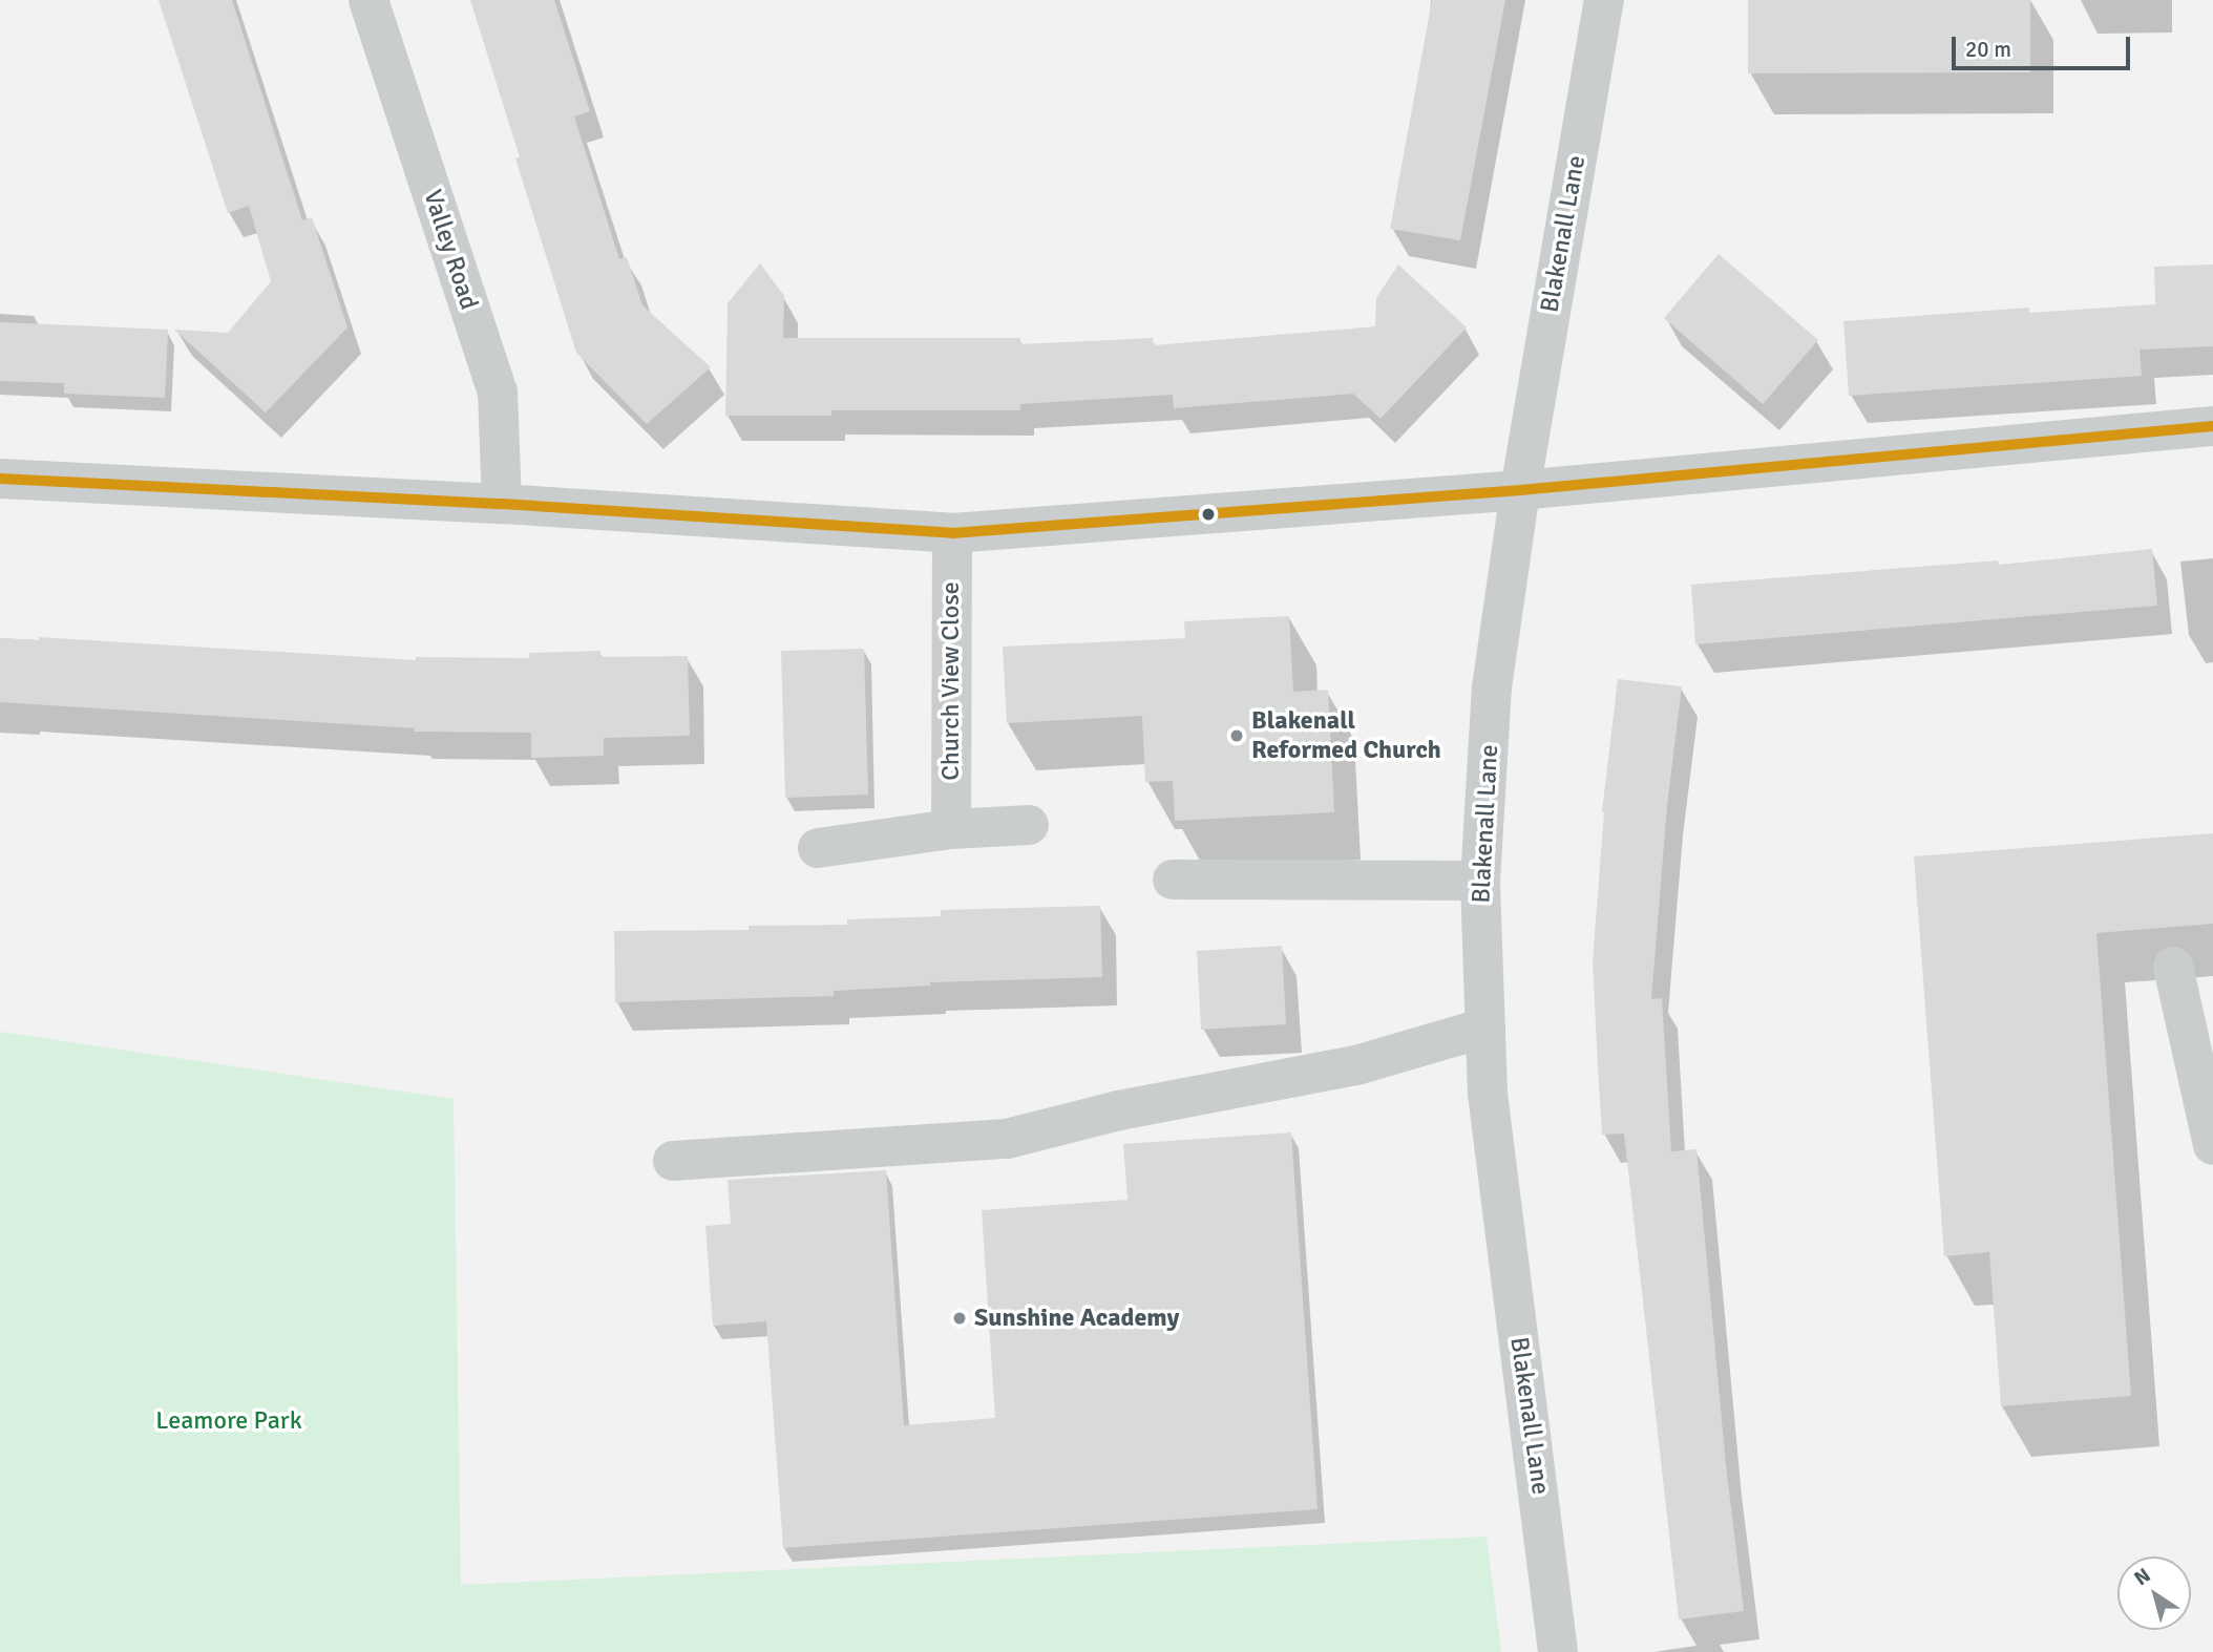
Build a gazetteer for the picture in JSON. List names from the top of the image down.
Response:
{
  "streets": {
    "street": ["Blakenall Lane", "Valley Road", "Church View Close"]
  },
  "parks": ["Leamore Park"],
  "places": ["Blakenall Reformed Church", "Sunshine Academy"],
  "scale_bar": "20 m",
  "north": "top left"
}
